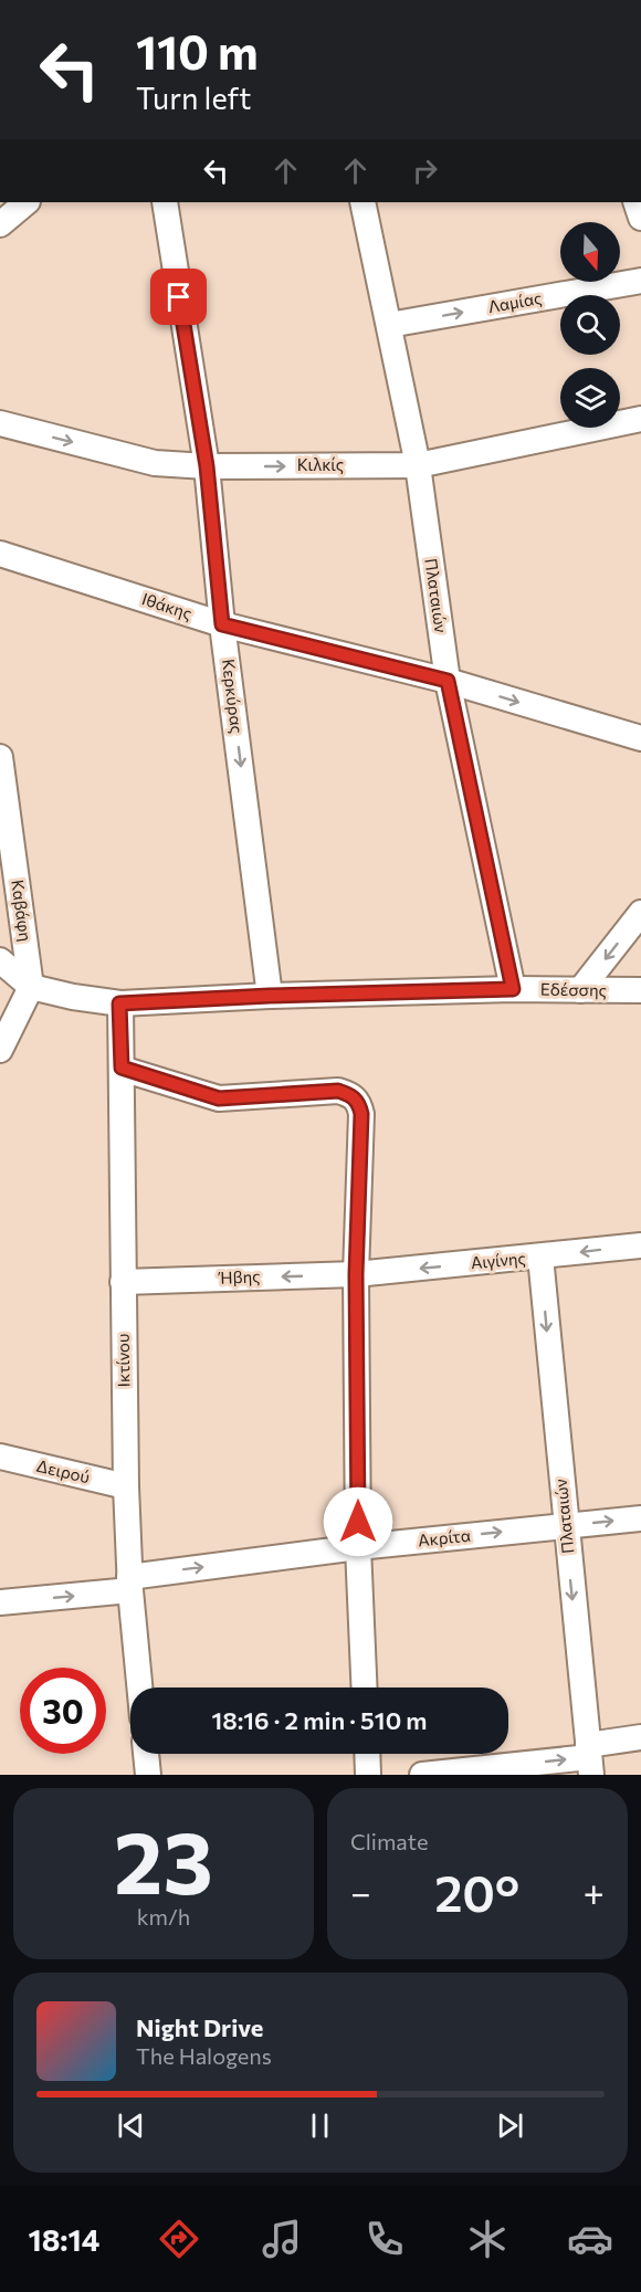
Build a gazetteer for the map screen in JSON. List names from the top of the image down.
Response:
{
  "streets": {
    "street": [
      "Λαμίας",
      "Κιλκίς",
      "Πλαταιών",
      "Ιθάκης",
      "Κερκύρας",
      "Καβάφη",
      "Εδέσσης",
      "Αιγίνης",
      "Ήβης",
      "Ικτίνου",
      "Δειρού",
      "Ακρίτα"
    ]
  },
  "crossings": [
    ["Λαμίας", "Πλαταιών"],
    ["Κιλκίς", "Πλαταιών"],
    ["Κιλκίς", "Κερκύρας"],
    ["Πλαταιών", "Ιθάκης"],
    ["Πλαταιών", "Εδέσσης"],
    ["Πλαταιών", "Αιγίνης"],
    ["Πλαταιών", "Ακρίτα"],
    ["Ιθάκης", "Κερκύρας"],
    ["Κερκύρας", "Εδέσσης"],
    ["Καβάφη", "Εδέσσης"],
    ["Εδέσσης", "Ικτίνου"],
    ["Αιγίνης", "Ήβης"],
    ["Ήβης", "Ικτίνου"],
    ["Ικτίνου", "Δειρού"],
    ["Ικτίνου", "Ακρίτα"]
  ],
  "one_way": [
    "Λαμίας",
    "Κιλκίς",
    "Κερκύρας",
    "Αιγίνης",
    "Ήβης",
    "Ακρίτα"
  ],
  "north": "bottom",
  "page": {
    "turn": ["110 m", "Turn left"],
    "limit": "30",
    "trip": "18:16 · 2 min · 510 m",
    "tile": [
      ["23", "km/h"],
      "Climate"
    ],
    "heat": ["−", "20°", "+"],
    "song": ["Night Drive", "The Halogens"],
    "tabs": "18:14"
  }
}
